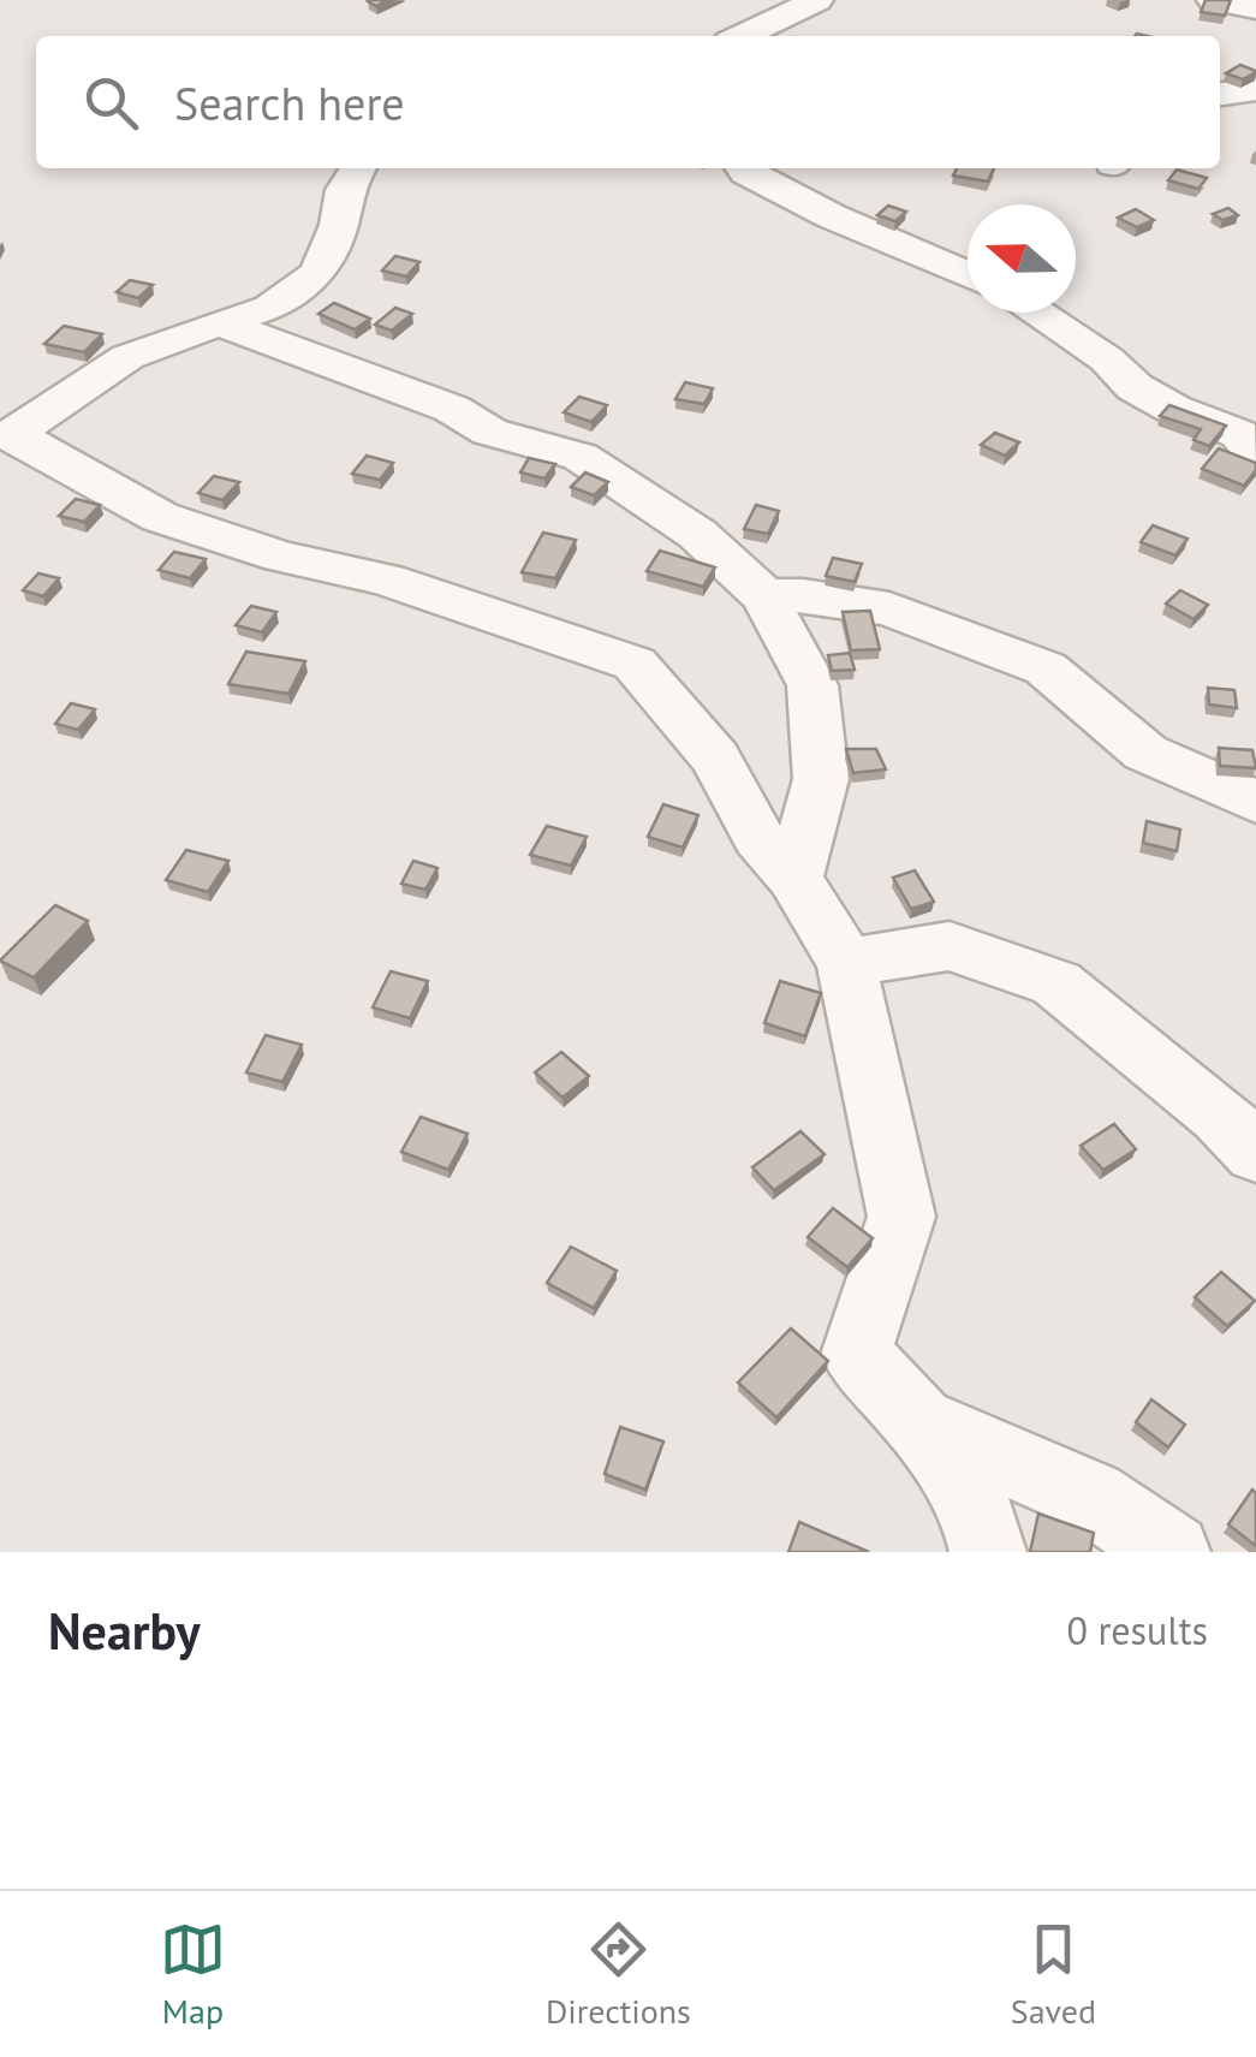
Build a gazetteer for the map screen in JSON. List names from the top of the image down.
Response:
{
  "north": "left",
  "page": {
    "search": "Search here",
    "heading": ["Nearby", "0 results"],
    "nav": ["Map", "Directions", "Saved"]
  }
}
